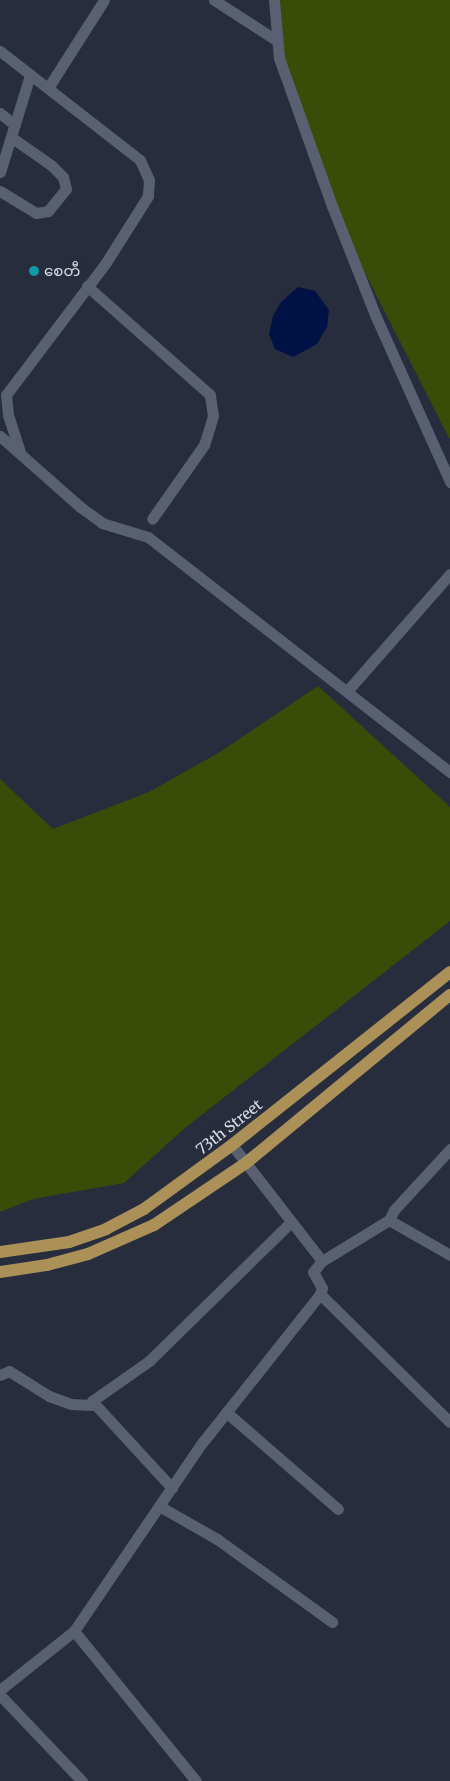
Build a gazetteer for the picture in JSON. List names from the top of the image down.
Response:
{
  "streets": {
    "main road": ["73th Street"]
  },
  "places": ["စေတီ"]
}
